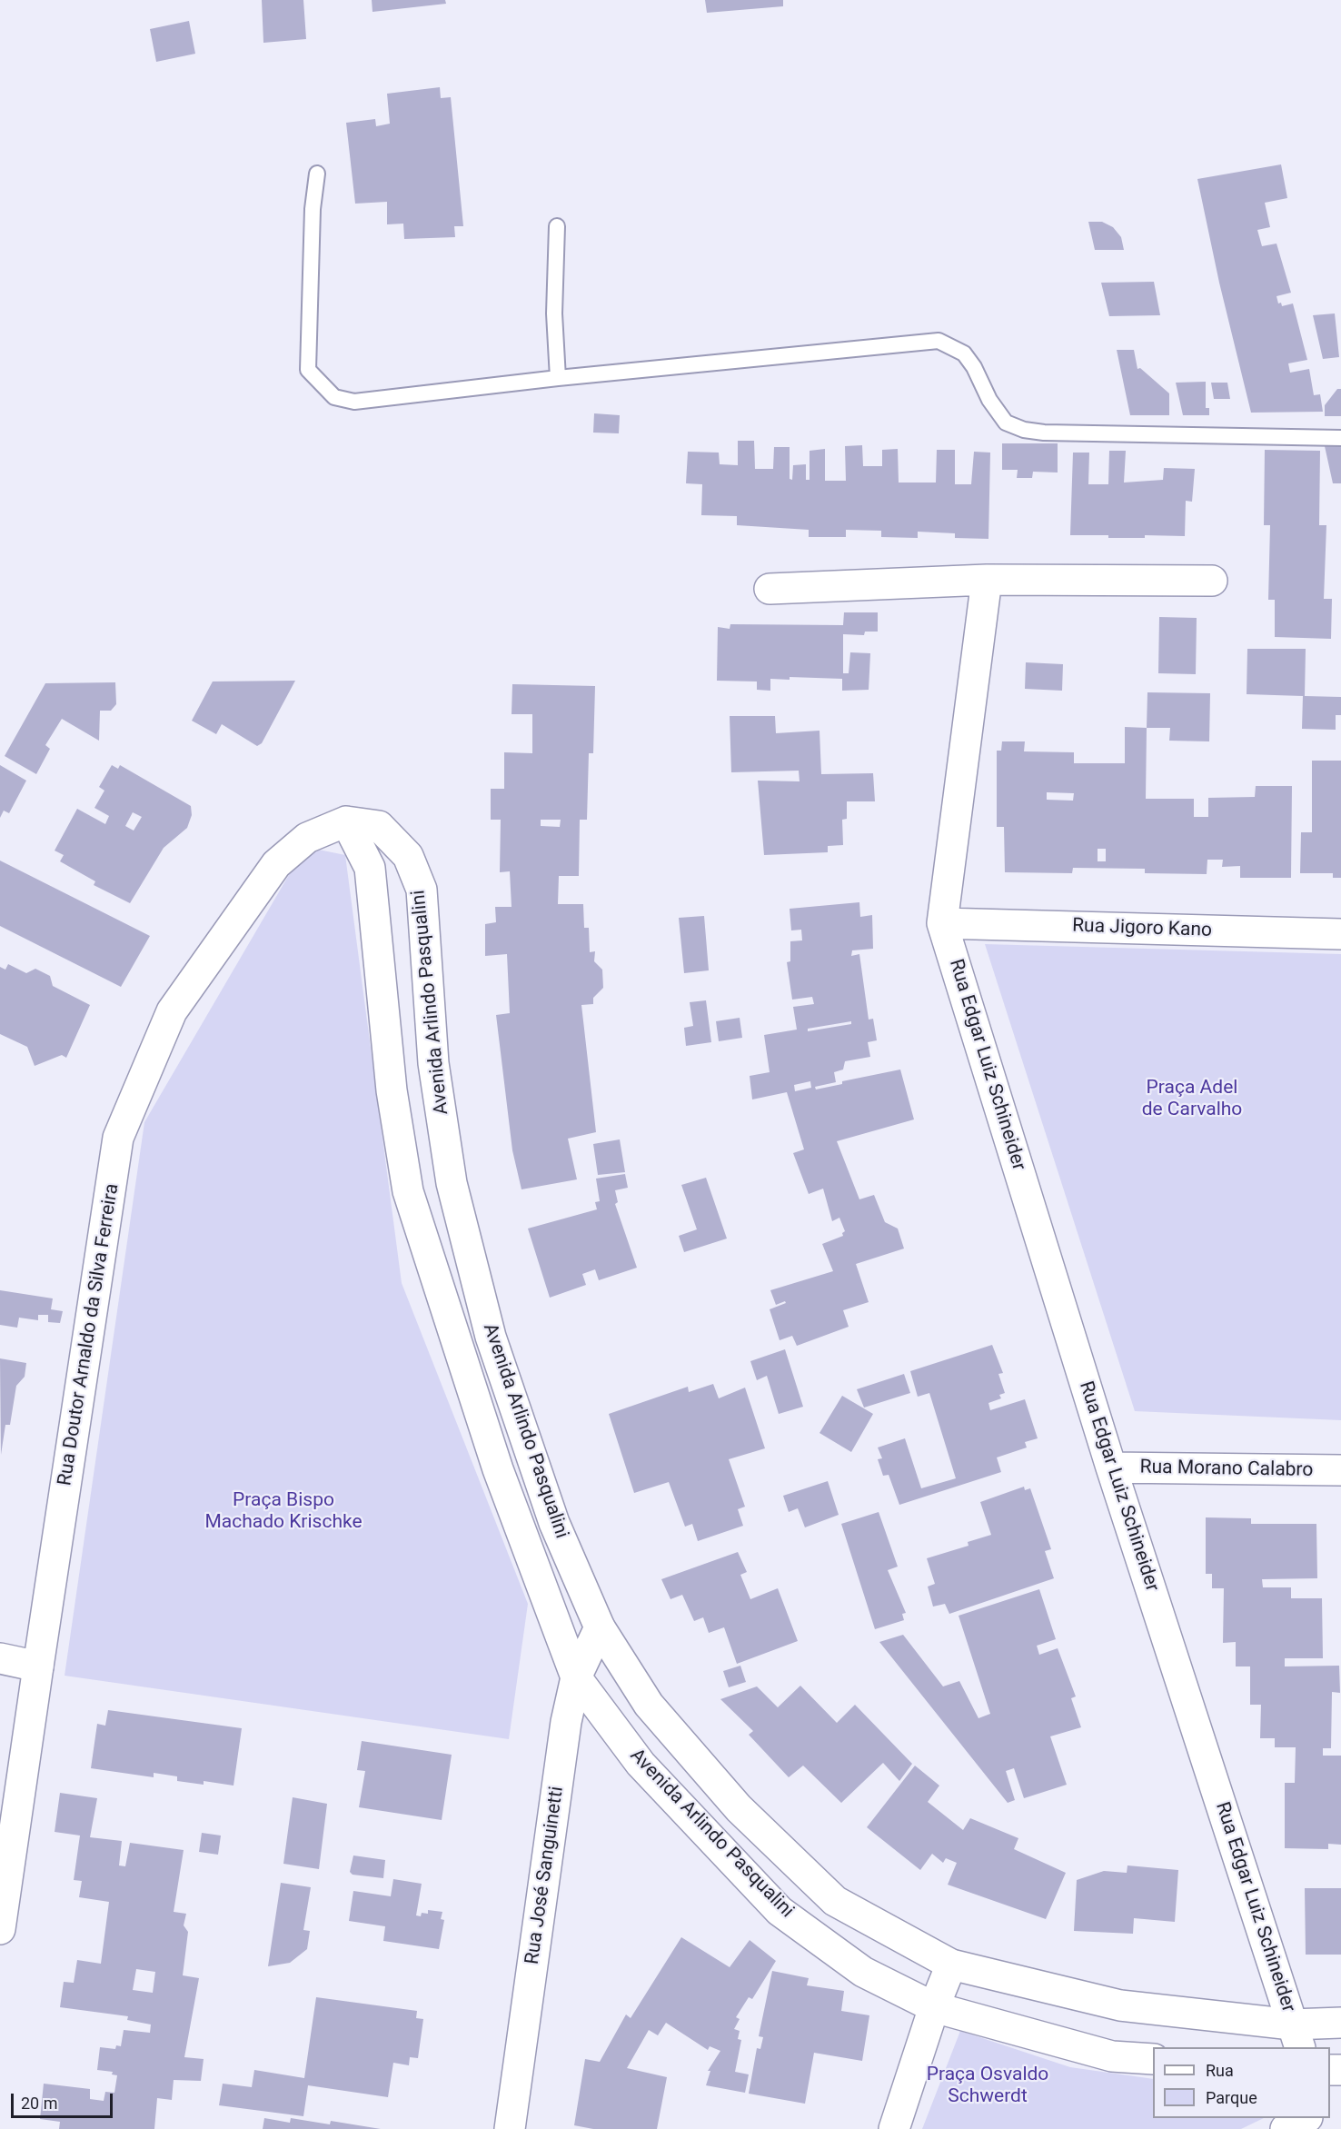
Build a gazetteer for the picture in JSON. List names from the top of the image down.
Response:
{
  "streets": {
    "street": [
      "Rua Jigoro Kano",
      "Avenida Arlindo Pasqualini",
      "Rua Edgar Luiz Schineider",
      "Rua Doutor Arnaldo da Silva Ferreira",
      "Rua Morano Calabro",
      "Rua José Sanguinetti"
    ]
  },
  "crossings": [
    ["Rua Jigoro Kano", "Rua Edgar Luiz Schineider"],
    ["Avenida Arlindo Pasqualini", "Rua Edgar Luiz Schineider"],
    ["Avenida Arlindo Pasqualini", "Rua Doutor Arnaldo da Silva Ferreira"],
    ["Avenida Arlindo Pasqualini", "Rua José Sanguinetti"],
    ["Rua Edgar Luiz Schineider", "Rua Morano Calabro"]
  ],
  "parks": ["Praça Adel de Carvalho", "Praça Bispo Machado Krischke", "Praça Osvaldo Schwerdt"],
  "legend": ["Rua", "Parque"],
  "scale_bar": "20 m"
}
